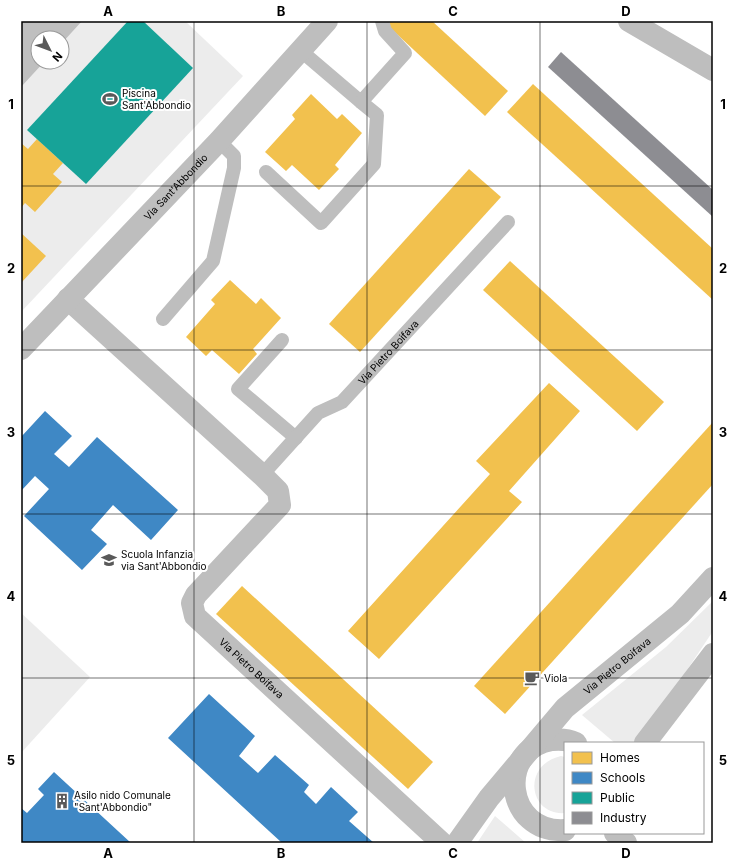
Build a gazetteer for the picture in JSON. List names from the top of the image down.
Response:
{
  "streets": {
    "street": ["Via Sant'Abbondio", "Via Pietro Boifava"]
  },
  "crossings": [
    ["Via Sant'Abbondio", "Via Pietro Boifava"]
  ],
  "places": {
    "sports": ["Piscina Sant'Abbondio"],
    "school or university": ["Scuola Infanzia via Sant'Abbondio"],
    "cafe": ["Viola"],
    "building": ["Asilo nido Comunale \"Sant'Abbondio\""]
  },
  "legend": [
    "Homes",
    "Schools",
    "Public",
    "Industry"
  ],
  "north": "bottom right",
  "grid": {
    "columns": [
      "A",
      "B",
      "C",
      "D"
    ],
    "rows": [
      "1",
      "2",
      "3",
      "4",
      "5"
    ]
  }
}
